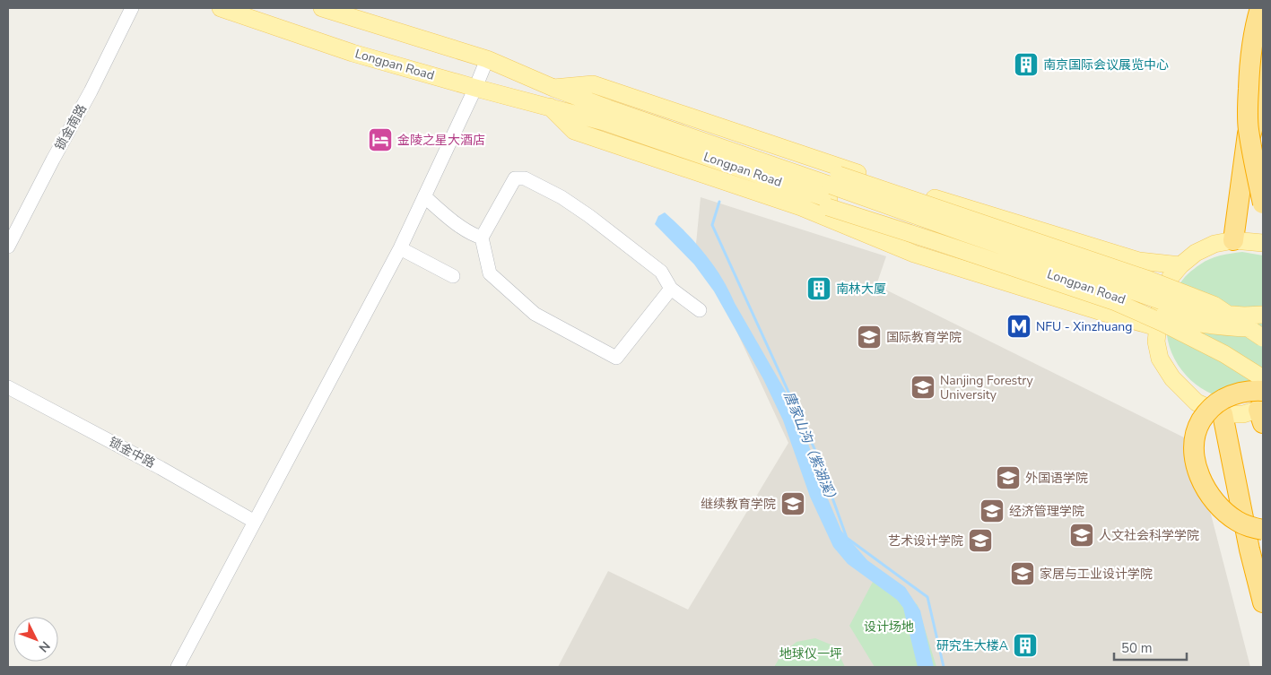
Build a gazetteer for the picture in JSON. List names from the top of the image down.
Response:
{
  "streets": {
    "main road": ["Longpan Road"],
    "street": ["锁金南路", "锁金中路"]
  },
  "water": ["唐家山沟（紫湖溪）"],
  "parks": ["设计场地", "地球仪一坪"],
  "places": {
    "building": ["南京国际会议展览中心", "南林大厦", "研究生大楼A"],
    "hotel": ["金陵之星大酒店"],
    "metro station": ["NFU - Xinzhuang"],
    "school or university": [
      "国际教育学院",
      "Nanjing Forestry University",
      "外国语学院",
      "继续教育学院",
      "经济管理学院",
      "人文社会科学学院",
      "艺术设计学院",
      "家居与工业设计学院"
    ]
  },
  "scale_bar": "50 m",
  "north": "bottom right"
}
